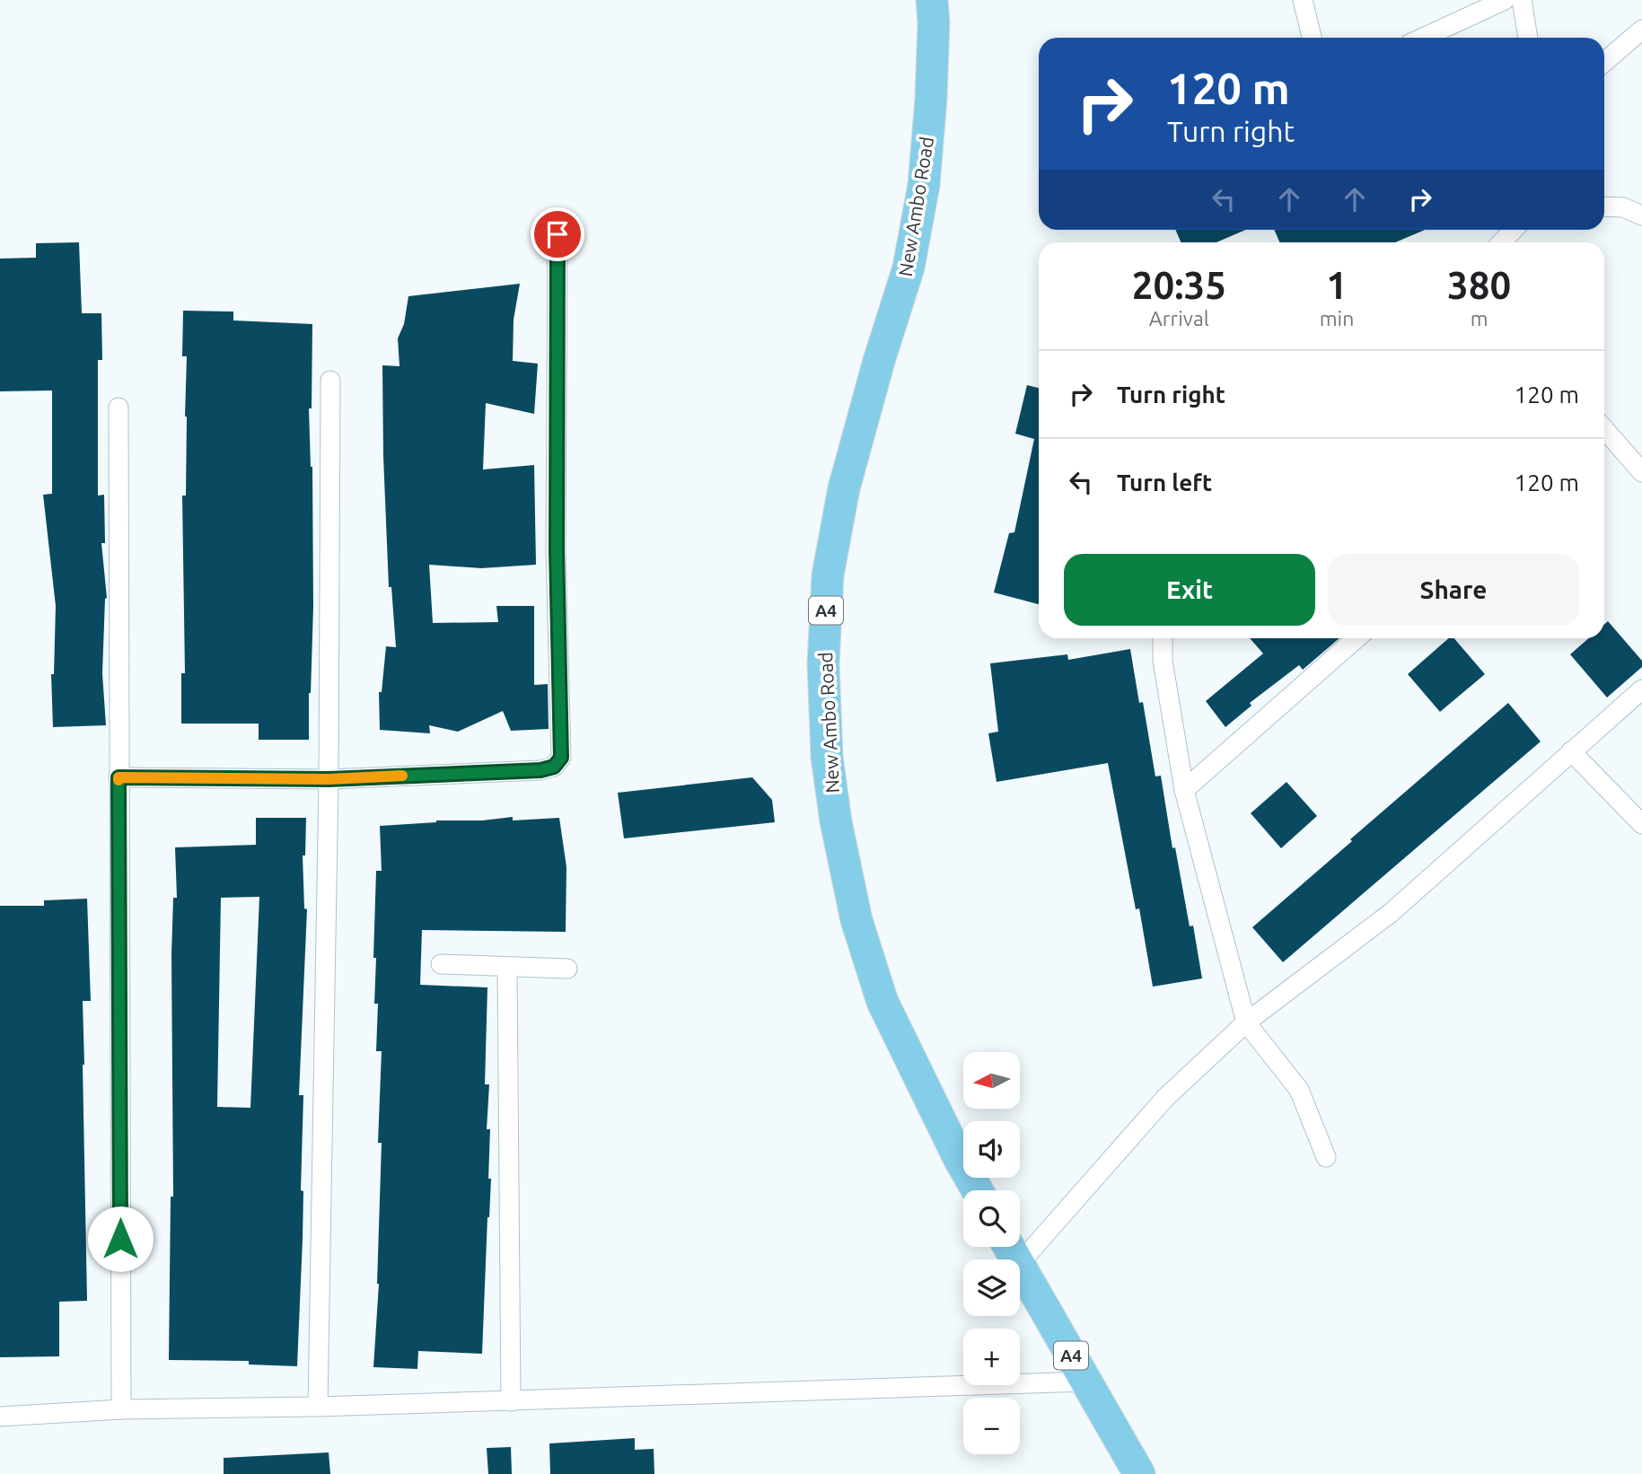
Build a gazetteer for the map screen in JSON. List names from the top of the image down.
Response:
{
  "streets": {
    "main road": ["New Ambo Road", "A4"]
  },
  "north": "left",
  "page": {
    "turn": ["120 m", "Turn right"],
    "eta": [
      "20:35",
      "Arrival",
      "1",
      "min",
      "380",
      "m"
    ],
    "list": [
      {
        "name": "Turn right",
        "value": "120 m"
      },
      {
        "name": "Turn left",
        "value": "120 m"
      }
    ],
    "buttons": ["Exit", "Share"],
    "map_buttons": ["+", "−"]
  }
}
